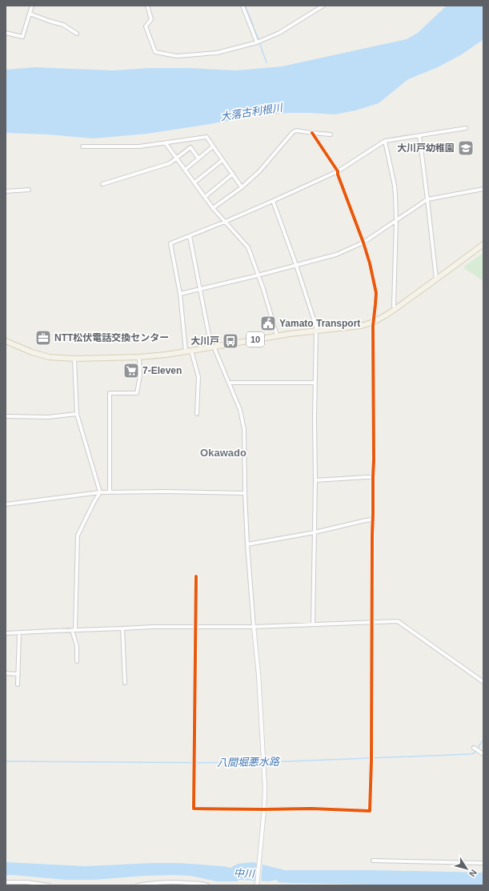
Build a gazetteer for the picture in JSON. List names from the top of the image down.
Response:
{
  "streets": {
    "main road": ["10"]
  },
  "districts": ["Okawado"],
  "water": ["大落古利根川", "八間堀悪水路", "中川"],
  "places": {
    "school or university": ["大川戸幼稚園"],
    "public building": ["Yamato Transport"],
    "office": ["NTT松伏電話交換センター"],
    "bus stop": ["大川戸"],
    "supermarket": ["7-Eleven"]
  },
  "north": "bottom right"
}
